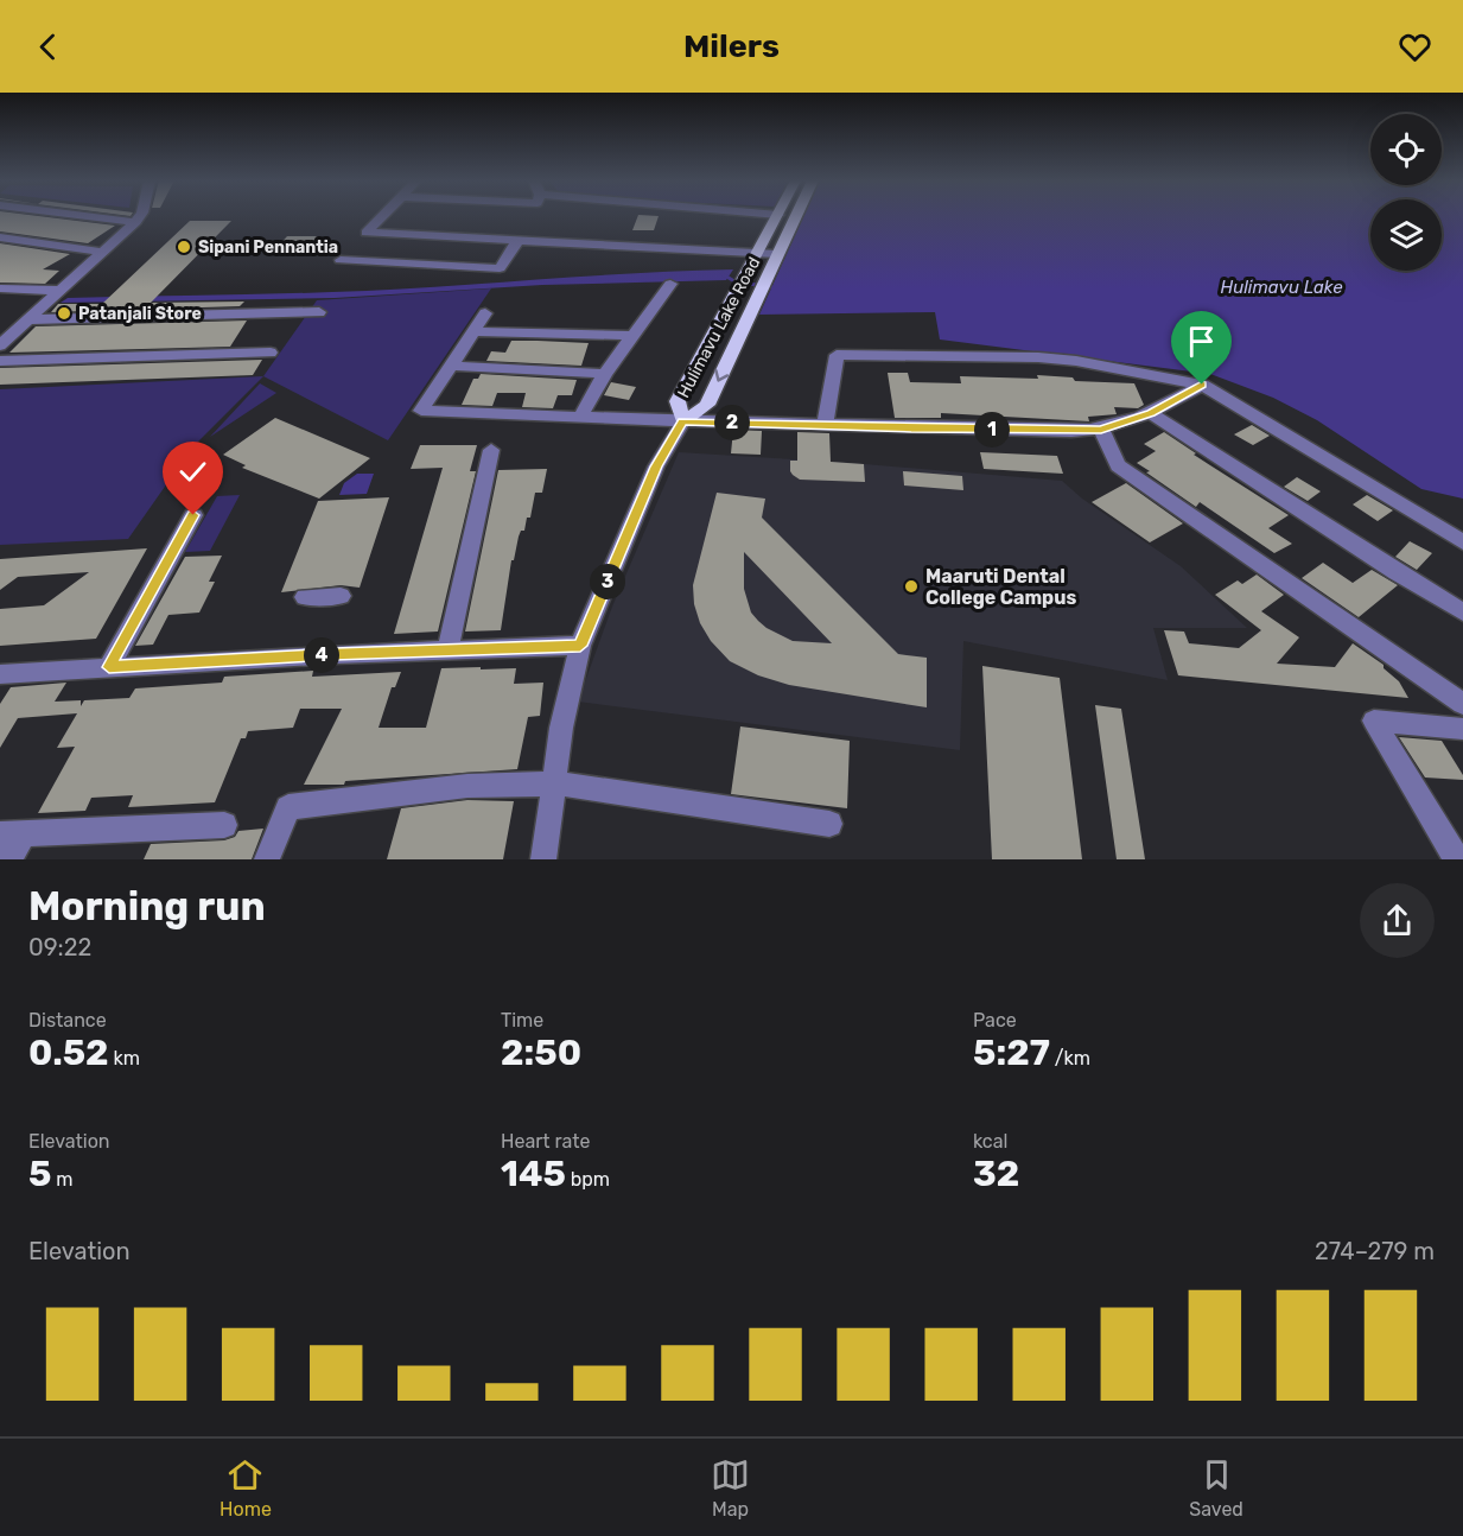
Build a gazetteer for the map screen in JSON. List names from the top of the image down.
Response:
{
  "streets": {
    "main road": ["Hulimavu Lake Road"]
  },
  "water": ["Hulimavu Lake"],
  "places": ["Sipani Pennantia", "Patanjali Store", "Maaruti Dental College Campus"],
  "page": {
    "header": "Milers",
    "pins": [
      "2",
      "1",
      "3",
      "4"
    ],
    "heading": ["Morning run", "09:22"],
    "stats": [
      ["Distance", "0.52 km"],
      ["Time", "2:50"],
      ["Pace", "5:27 /km"],
      ["Elevation", "5 m"],
      ["Heart rate", "145 bpm"],
      ["kcal", "32"]
    ],
    "chart": ["Elevation", "274–279 m"],
    "tabs": ["Home", "Map", "Saved"]
  }
}
